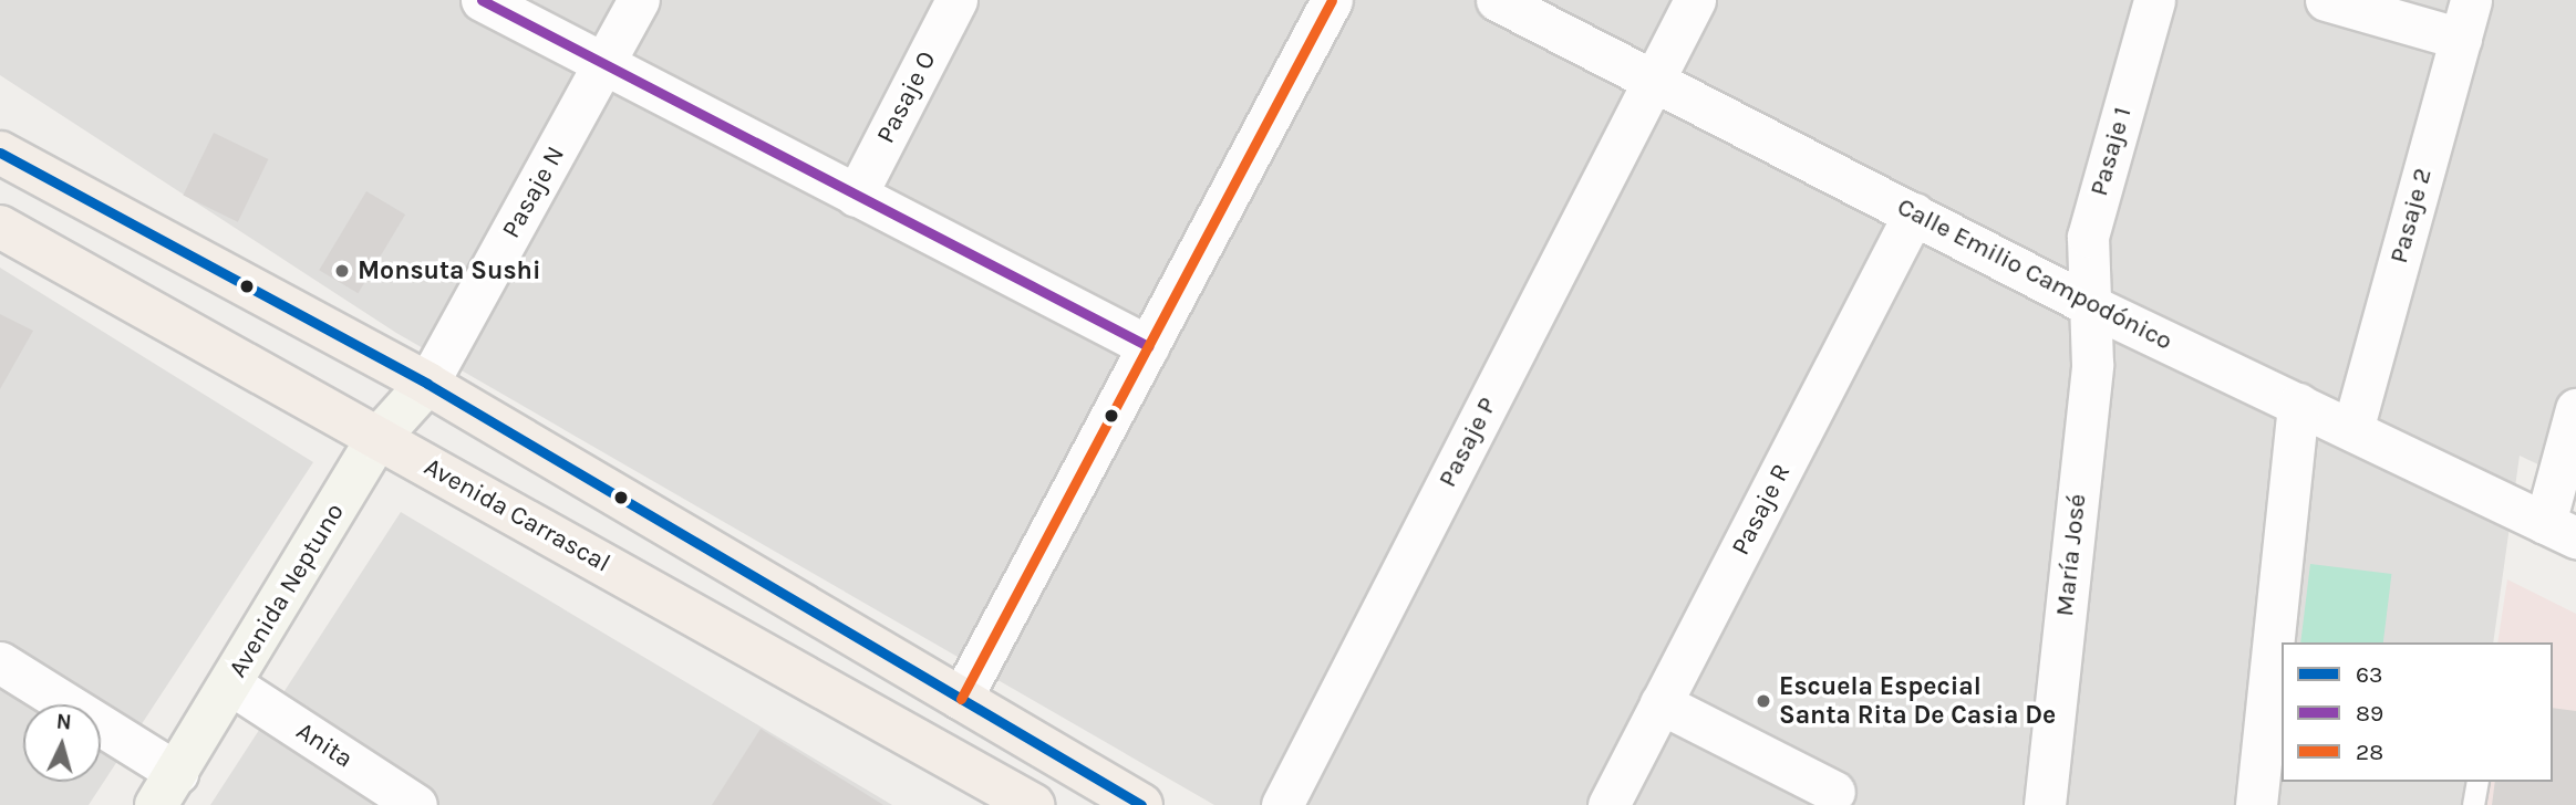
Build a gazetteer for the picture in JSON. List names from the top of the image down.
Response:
{
  "streets": {
    "main road": ["Avenida Carrascal", "Avenida Neptuno"],
    "street": [
      "Pasaje O",
      "Pasaje 1",
      "Pasaje N",
      "Pasaje 2",
      "Calle Emilio Campodónico",
      "Pasaje P",
      "Pasaje R",
      "María José",
      "Anita"
    ]
  },
  "crossings": [
    ["Pasaje 1", "Calle Emilio Campodónico"],
    ["Pasaje 1", "María José"],
    ["Pasaje N", "Avenida Neptuno"],
    ["Pasaje 2", "Calle Emilio Campodónico"],
    ["Calle Emilio Campodónico", "Pasaje P"],
    ["Calle Emilio Campodónico", "Pasaje R"],
    ["Calle Emilio Campodónico", "María José"],
    ["Avenida Carrascal", "Avenida Neptuno"],
    ["Avenida Neptuno", "Anita"]
  ],
  "places": ["Monsuta Sushi", "Escuela Especial Santa Rita De Casia De"],
  "lines": ["transit line 89", "transit line 28", "transit line 63"],
  "legend": ["63", "89", "28"],
  "north": "top"
}
